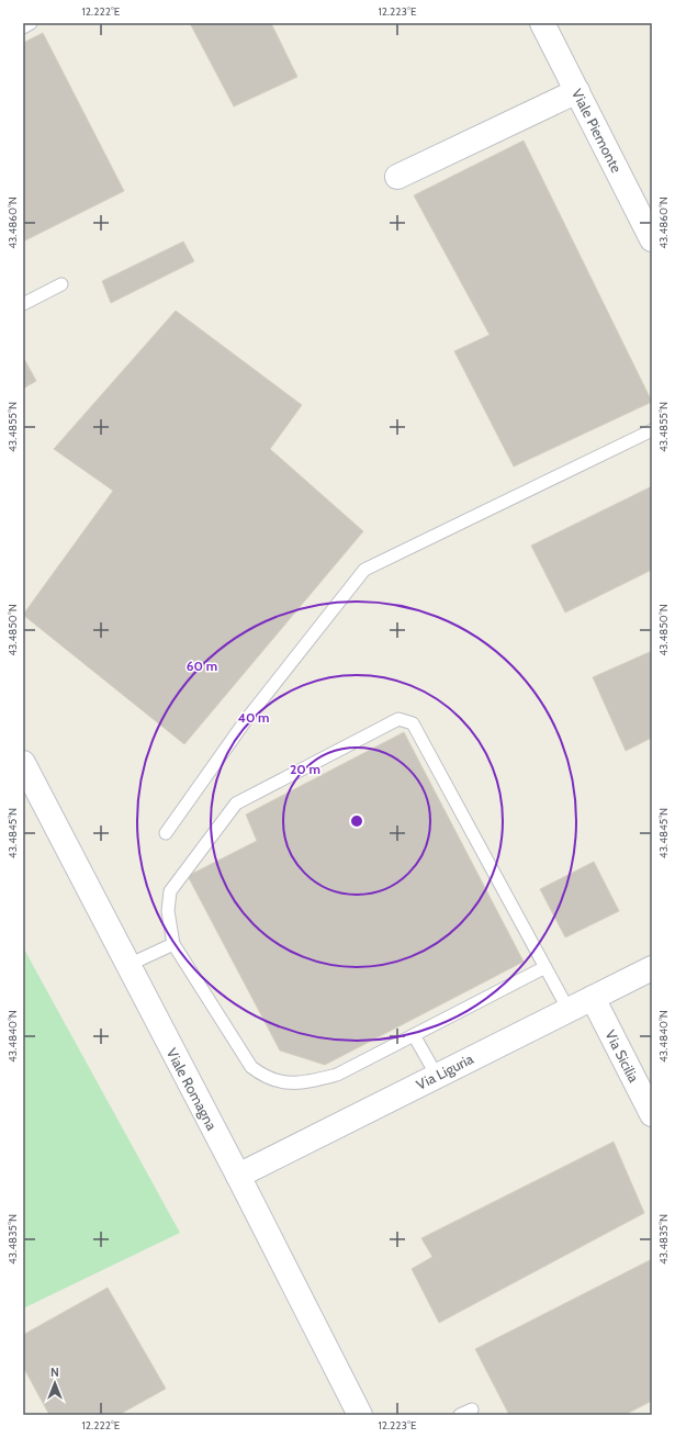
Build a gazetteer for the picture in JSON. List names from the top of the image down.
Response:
{
  "streets": {
    "street": [
      "Viale Piemonte",
      "Via Sicilia",
      "Via Liguria",
      "Viale Romagna"
    ]
  },
  "crossings": [
    ["Via Sicilia", "Via Liguria"],
    ["Via Liguria", "Viale Romagna"]
  ],
  "north": "top",
  "coordinates": [
    "12.222°E",
    "12.223°E",
    "43.4860°N",
    "43.4855°N",
    "43.4850°N",
    "43.4845°N",
    "43.4840°N",
    "43.4835°N"
  ],
  "rings": ["60 m", "40 m", "20 m"]
}
